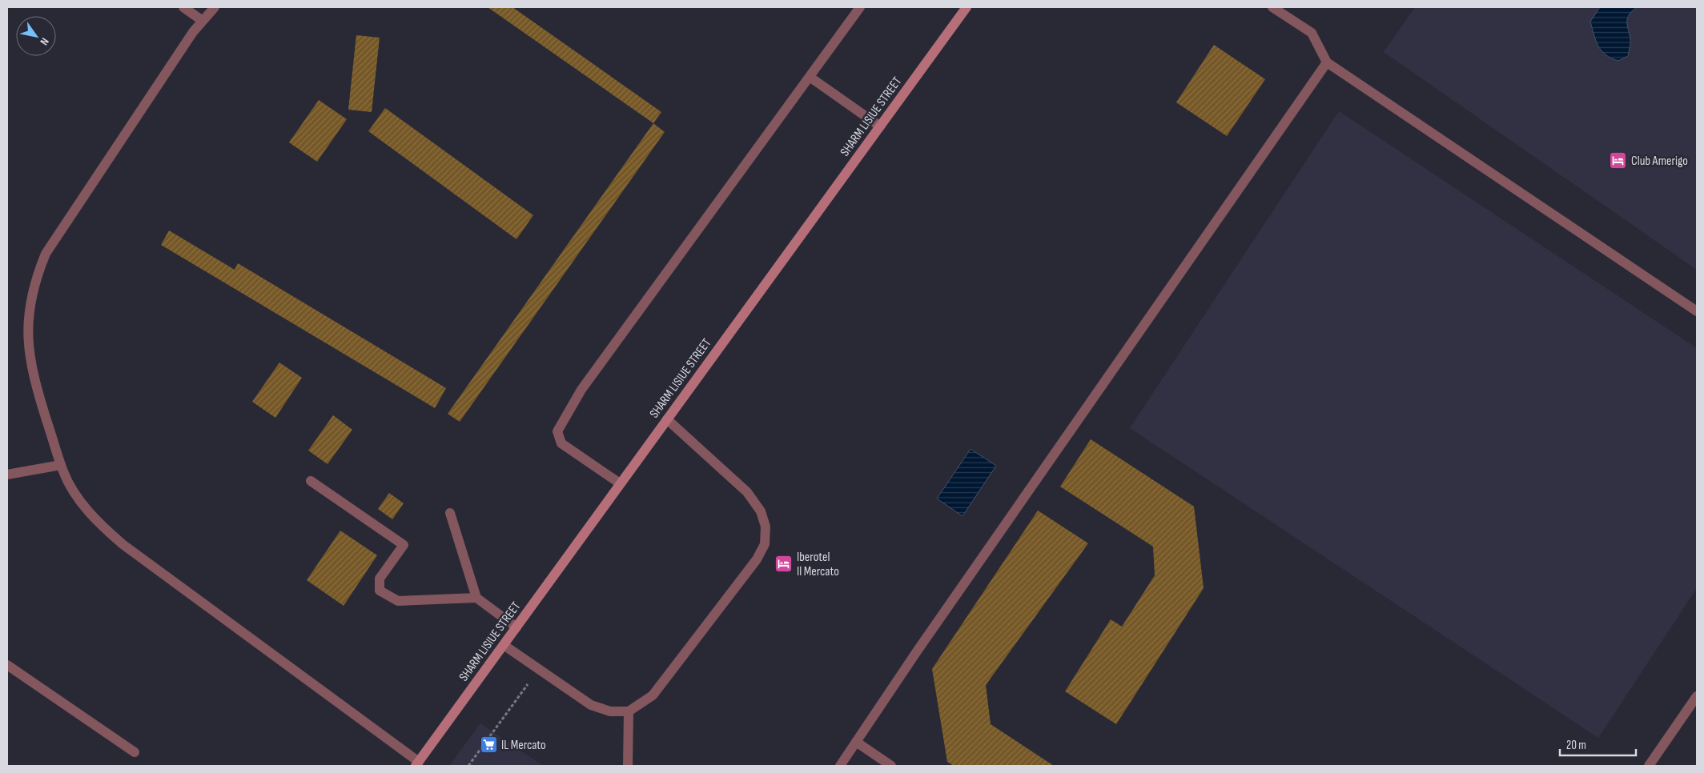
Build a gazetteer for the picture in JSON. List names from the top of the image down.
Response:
{
  "streets": {
    "street": ["SHARM LISIUE STREET"]
  },
  "places": {
    "hotel": ["Club Amerigo", "Iberotel Il Mercato"],
    "supermarket": ["IL Mercato"]
  },
  "scale_bar": "20 m",
  "north": "bottom right"
}
